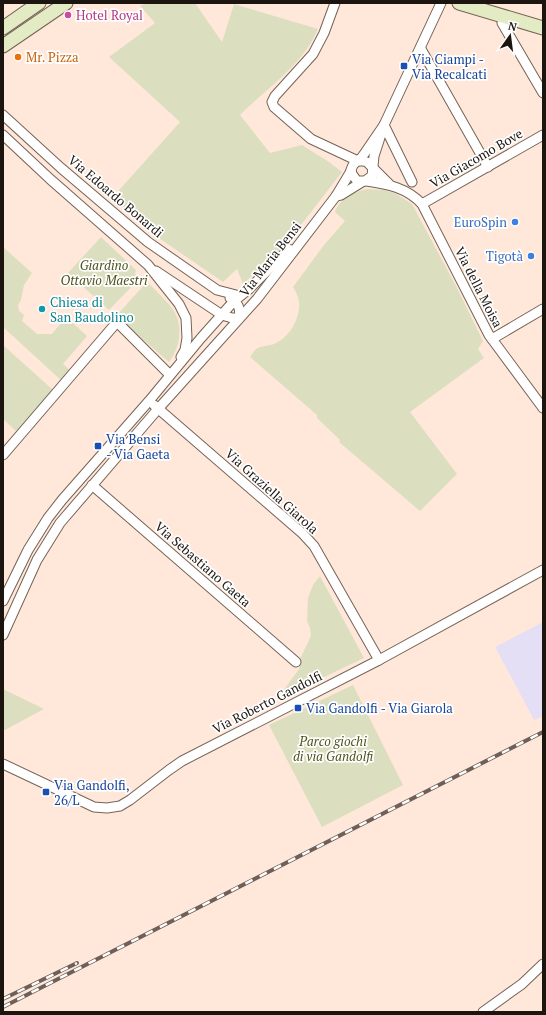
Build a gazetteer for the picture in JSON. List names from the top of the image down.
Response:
{
  "streets": {
    "street": [
      "Via Giacomo Bove",
      "Via Edoardo Bonardi",
      "Via Maria Bensi",
      "Via della Moisa",
      "Via Graziella Giarola",
      "Via Sebastiano Gaeta",
      "Via Roberto Gandolfi"
    ]
  },
  "crossings": [
    ["Via Giacomo Bove", "Via della Moisa"],
    ["Via Edoardo Bonardi", "Via Maria Bensi"],
    ["Via Maria Bensi", "Via Graziella Giarola"],
    ["Via Maria Bensi", "Via Sebastiano Gaeta"],
    ["Via Graziella Giarola", "Via Roberto Gandolfi"]
  ],
  "parks": ["Giardino Ottavio Maestri", "Parco giochi di via Gandolfi"],
  "places": {
    "other": [
      "Hotel Royal",
      "Mr. Pizza",
      "EuroSpin",
      "Tigotà",
      "Chiesa di San Baudolino"
    ],
    "transit": [
      "Via Ciampi - Via Recalcati",
      "Via Bensi - Via Gaeta",
      "Via Gandolfi - Via Giarola",
      "Via Gandolfi, 26/L"
    ]
  },
  "north": "top"
}
